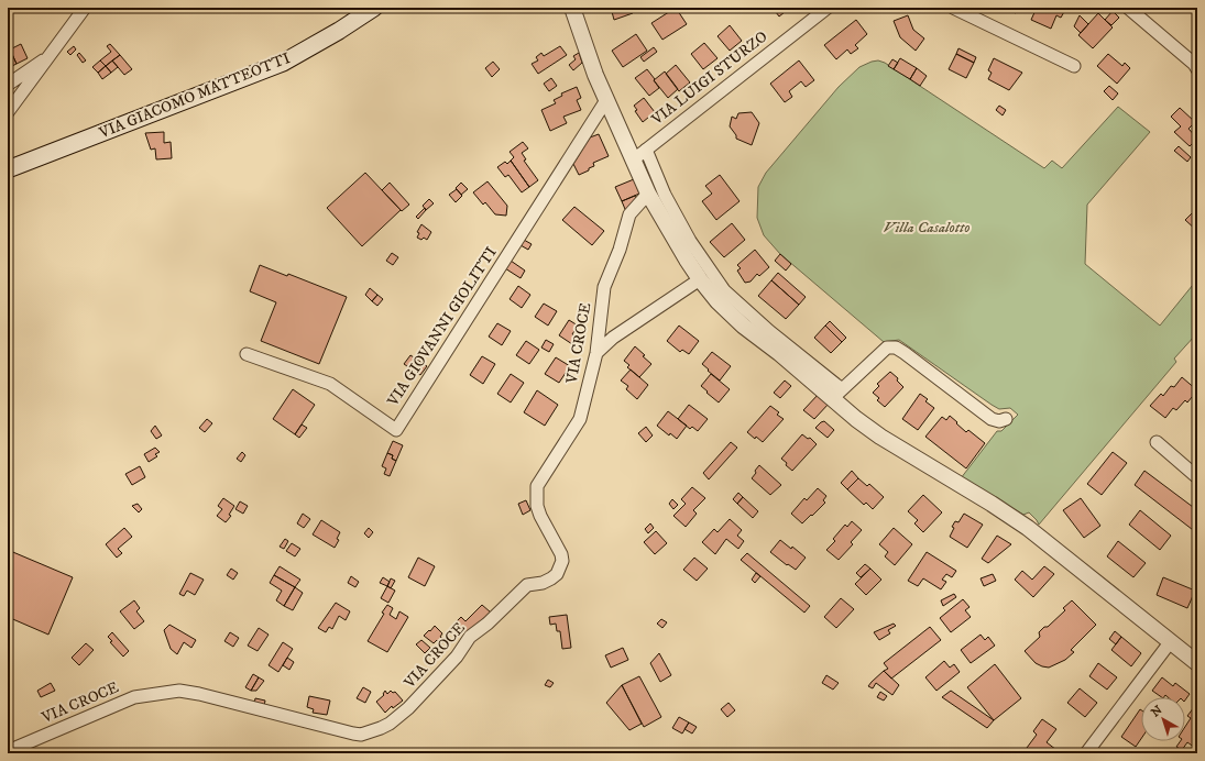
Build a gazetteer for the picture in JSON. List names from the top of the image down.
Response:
{
  "streets": {
    "main road": ["VIA GIACOMO MATTEOTTI"],
    "street": ["VIA LUIGI STURZO", "VIA GIOVANNI GIOLITTI", "VIA CROCE"]
  },
  "parks": ["Villa Casalotto"],
  "north": "top left"
}
